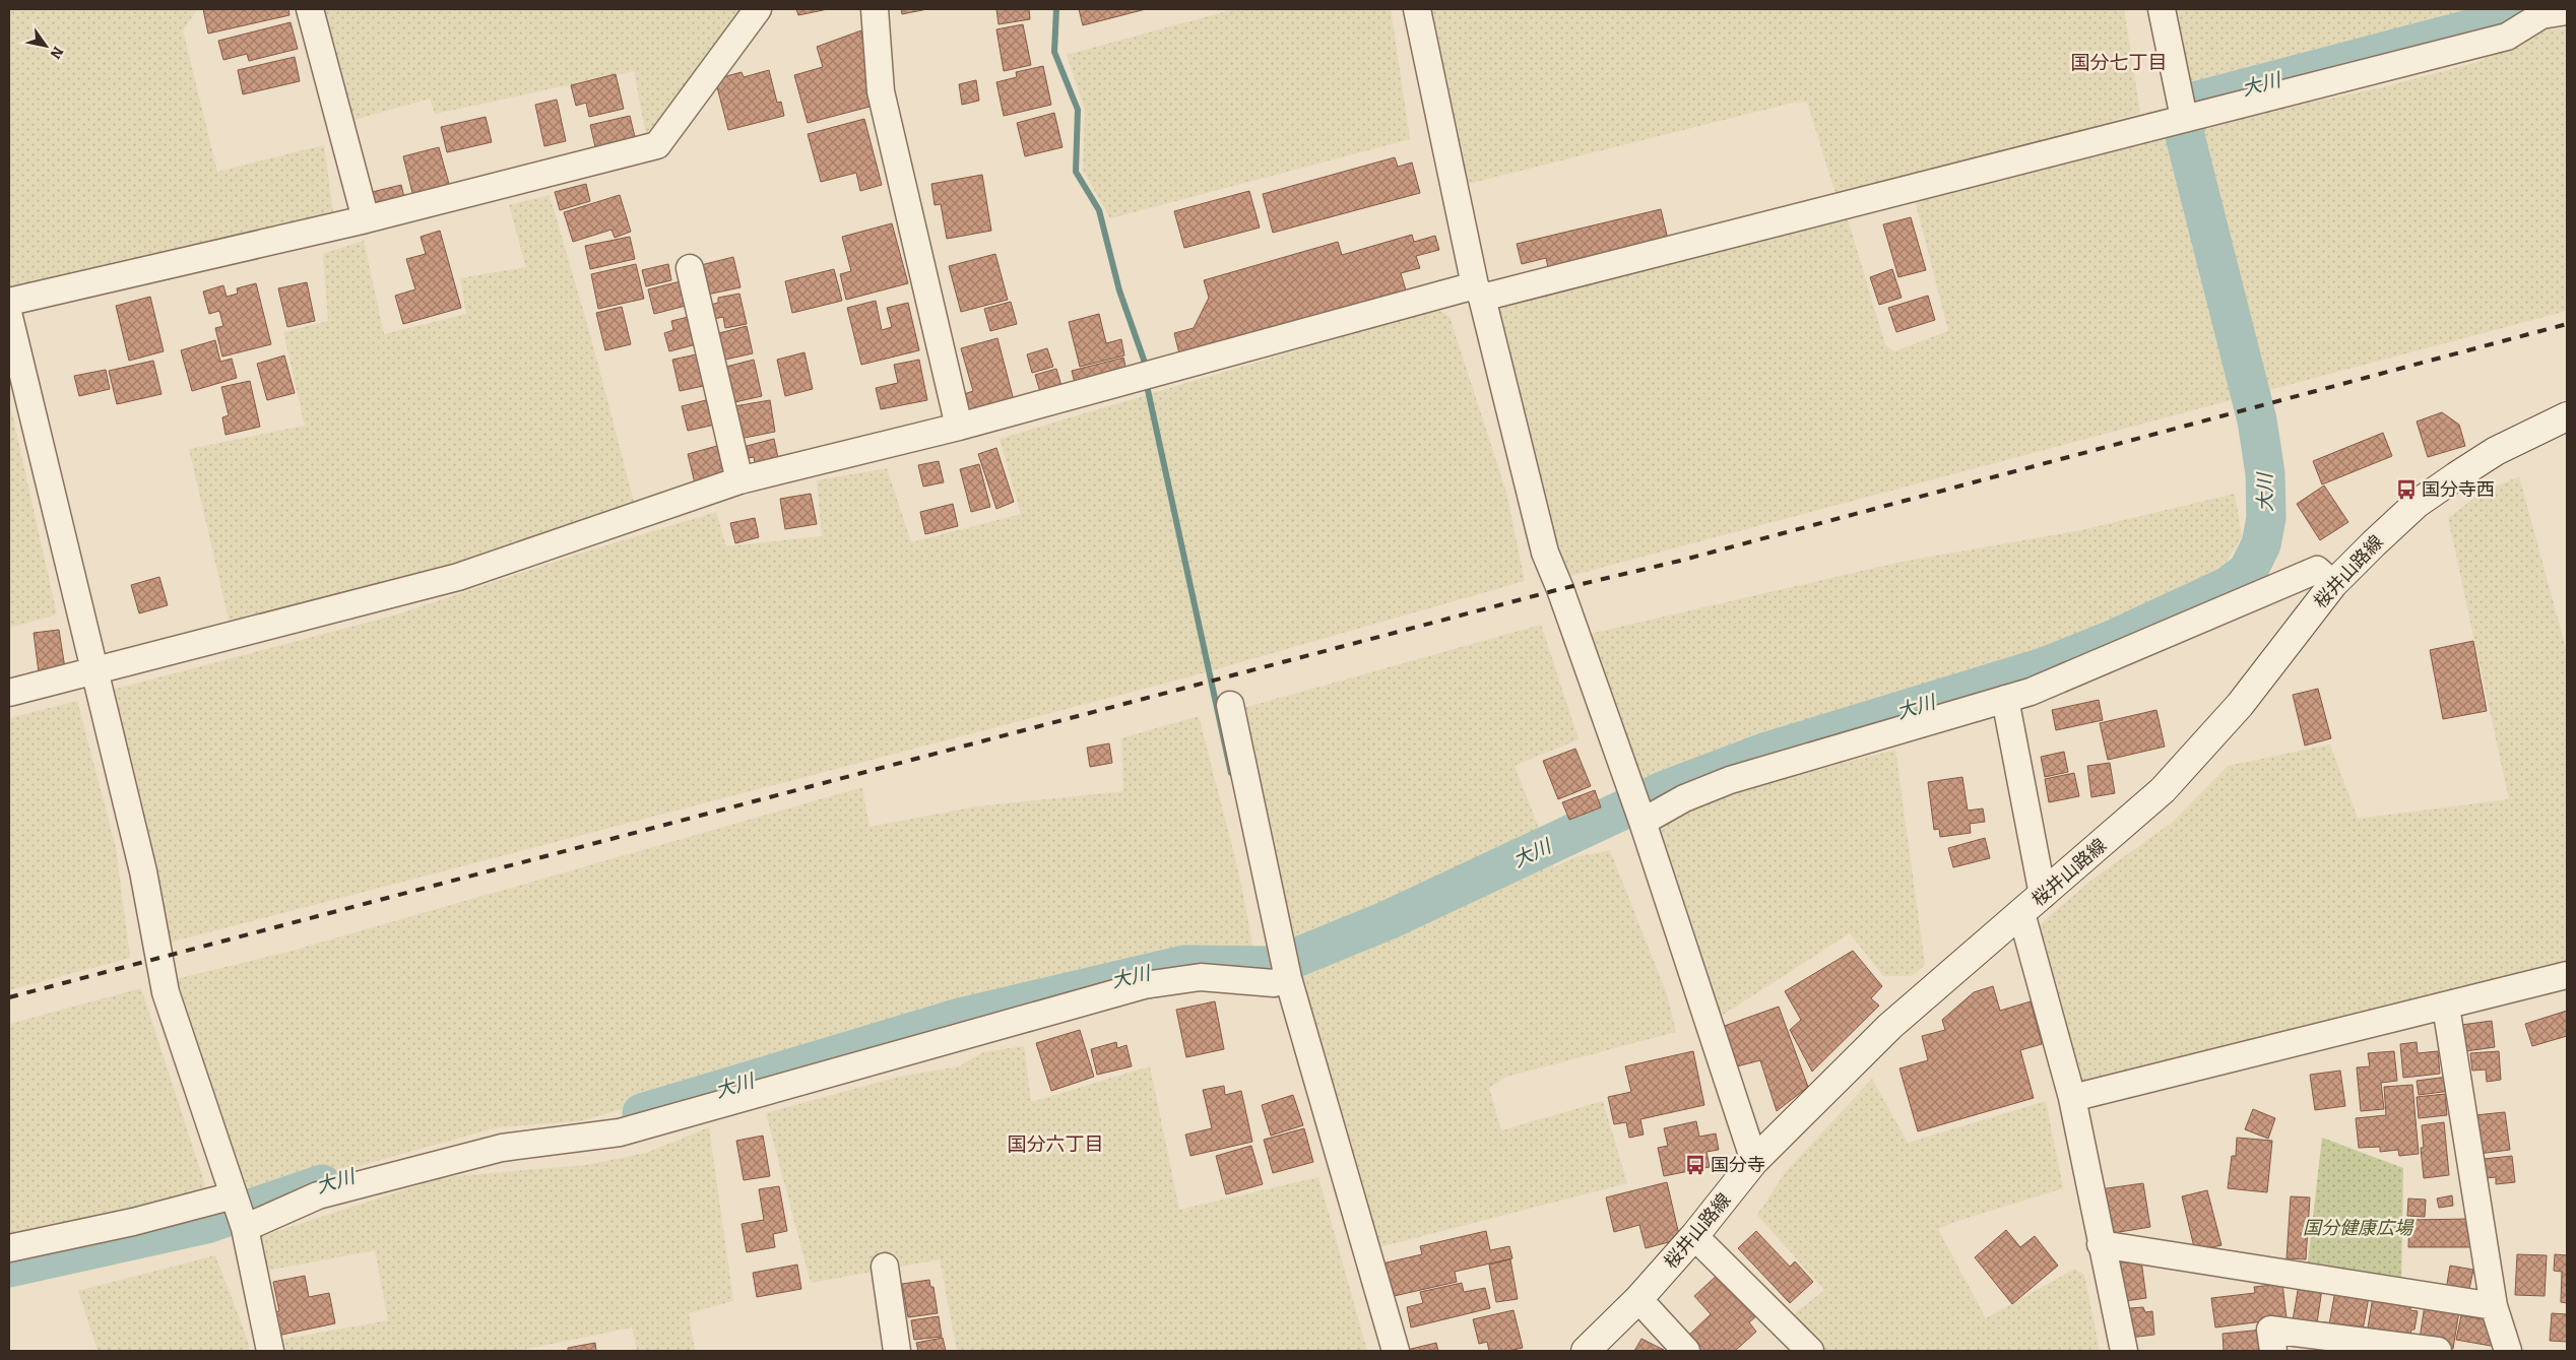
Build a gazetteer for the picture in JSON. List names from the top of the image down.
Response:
{
  "streets": {
    "main road": ["桜井山路線"]
  },
  "districts": ["国分七丁目", "国分六丁目"],
  "water": ["大川"],
  "parks": ["国分健康広場"],
  "places": {
    "bus stop": ["国分寺西", "国分寺"]
  },
  "north": "bottom right"
}
